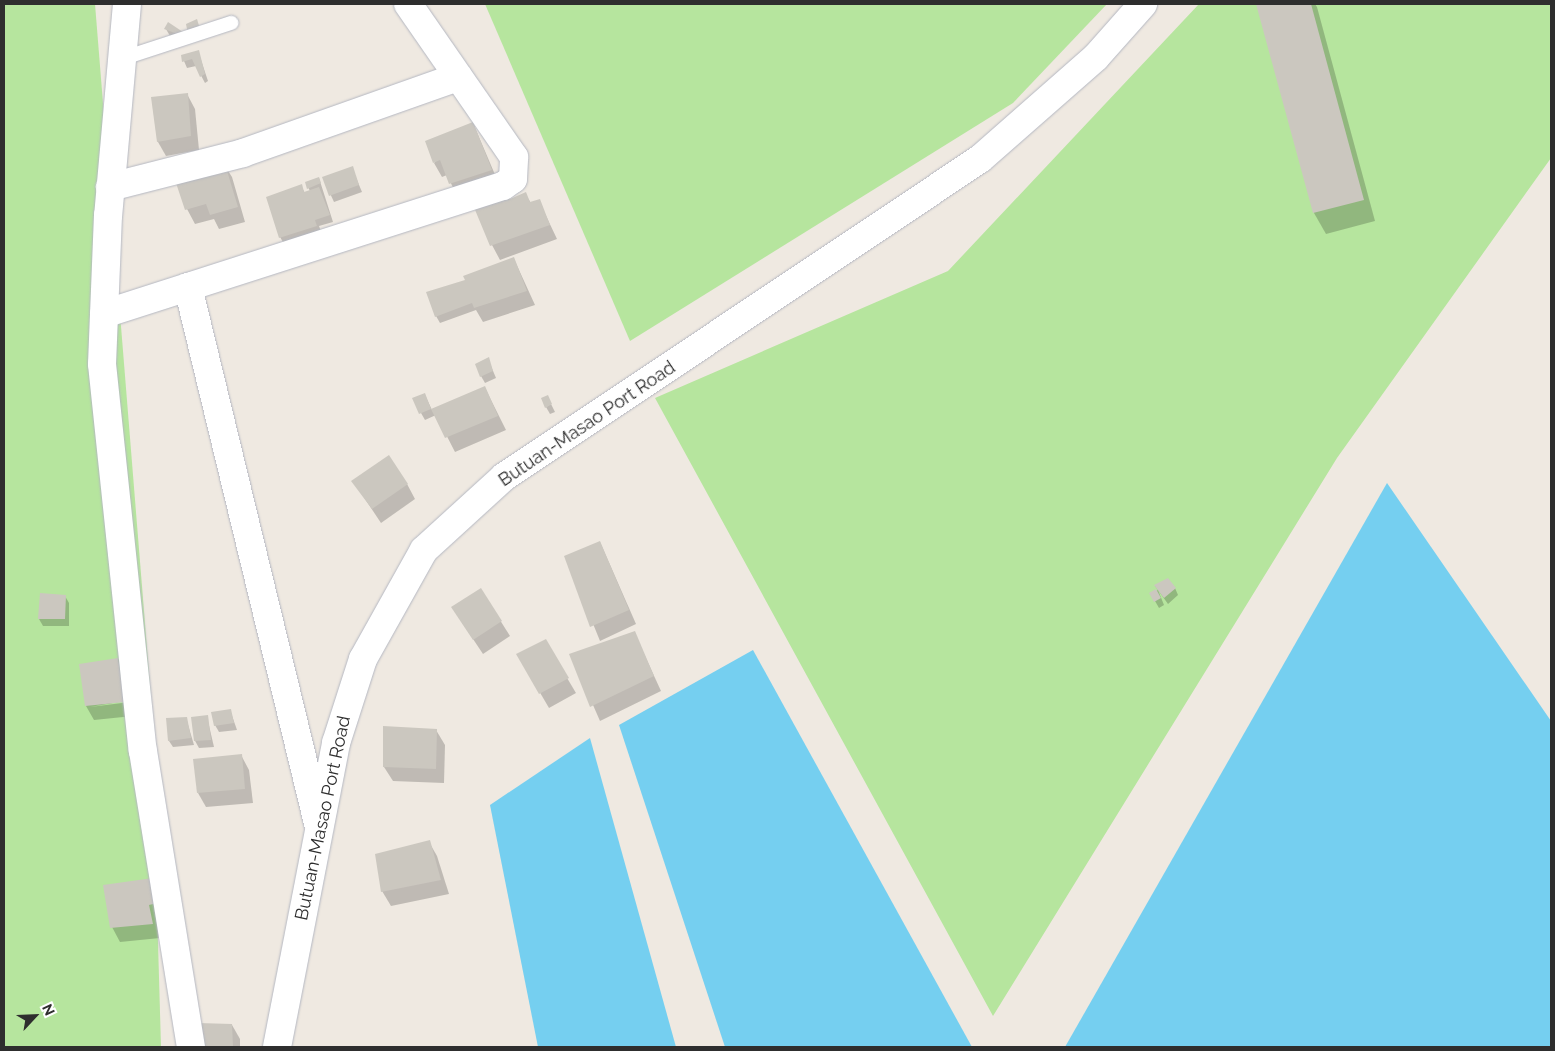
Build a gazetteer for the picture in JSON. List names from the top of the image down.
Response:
{
  "streets": {
    "street": ["Butuan-Masao Port Road"]
  },
  "north": "top right"
}
